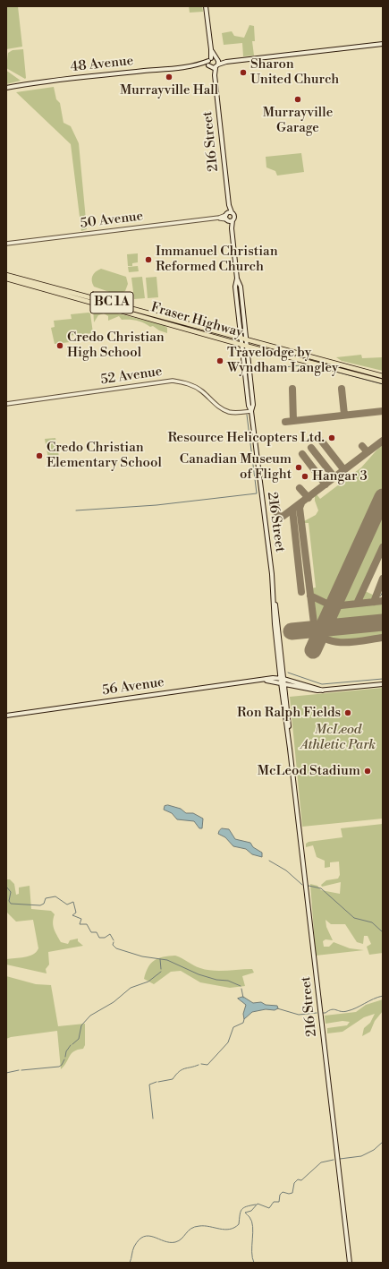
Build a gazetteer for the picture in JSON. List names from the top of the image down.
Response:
{
  "streets": {
    "main road": [
      "48 Avenue",
      "216 Street",
      "BC 1A",
      "Fraser Highway",
      "56 Avenue"
    ],
    "street": ["50 Avenue", "52 Avenue"]
  },
  "crossings": [
    ["216 Street", "50 Avenue"],
    ["216 Street", "Fraser Highway"],
    ["216 Street", "52 Avenue"],
    ["216 Street", "56 Avenue"]
  ],
  "parks": ["McLeod Athletic Park"],
  "places": [
    "Sharon United Church",
    "Murrayville Hall",
    "Murrayville Garage",
    "Immanuel Christian Reformed Church",
    "Credo Christian High School",
    "Travelodge by Wyndham Langley",
    "Resource Helicopters Ltd.",
    "Credo Christian Elementary School",
    "Canadian Museum of Flight",
    "Hangar 3",
    "Ron Ralph Fields",
    "McLeod Stadium"
  ]
}
